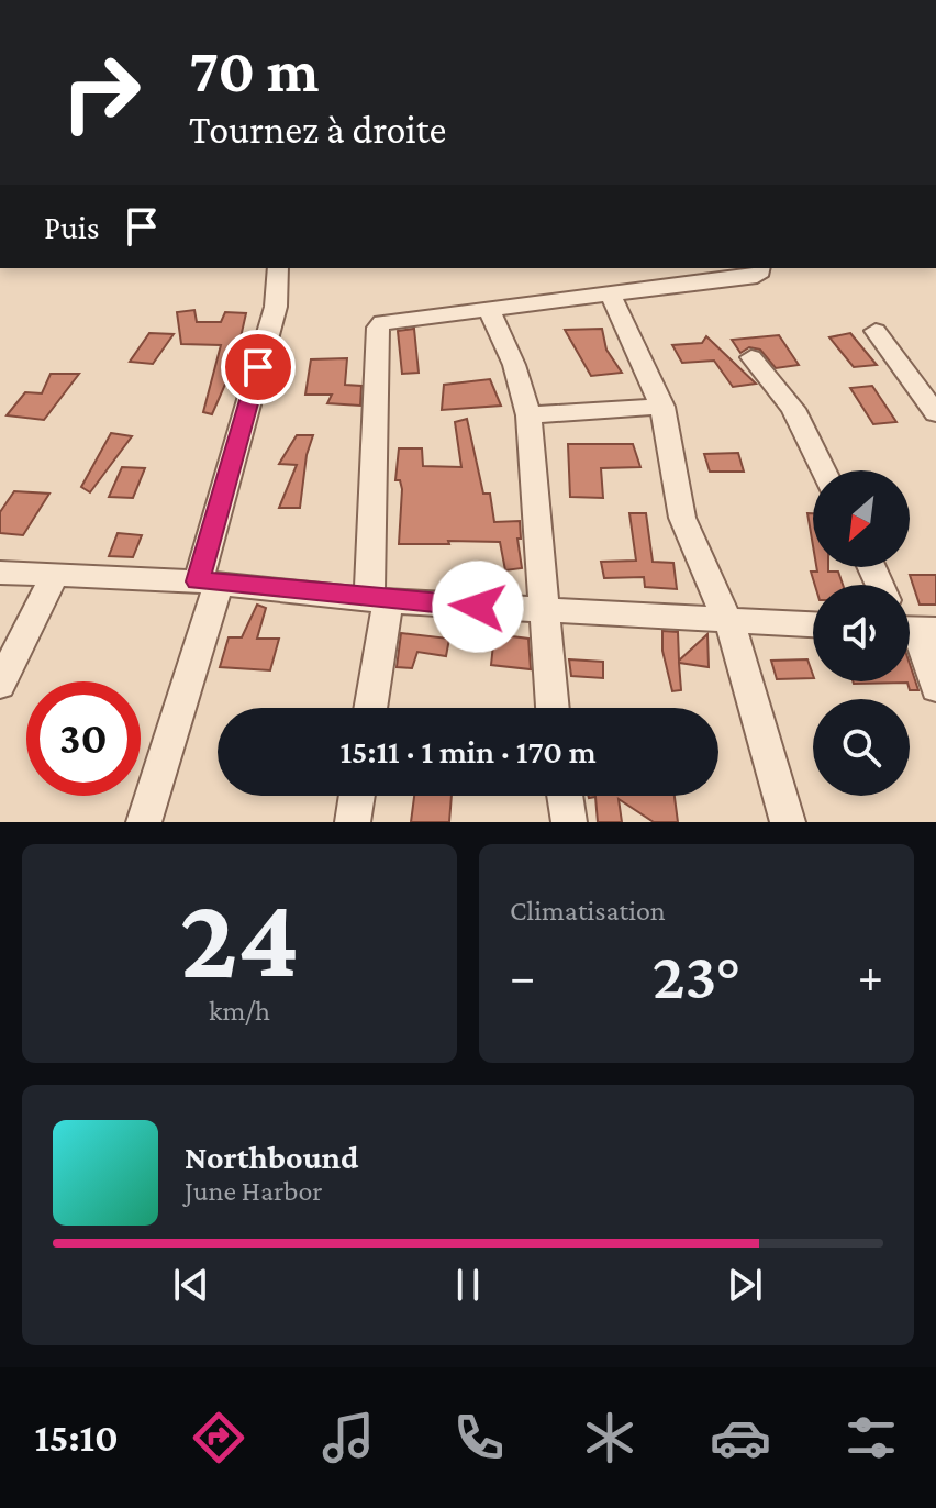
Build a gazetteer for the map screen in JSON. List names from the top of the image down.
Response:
{
  "north": "bottom left",
  "page": {
    "turn": ["70 m", "Tournez à droite"],
    "then": "Puis",
    "limit": "30",
    "trip": "15:11 · 1 min · 170 m",
    "tile": [
      ["24", "km/h"],
      "Climatisation"
    ],
    "heat": ["−", "23°", "+"],
    "song": ["Northbound", "June Harbor"],
    "tabs": "15:10"
  }
}
